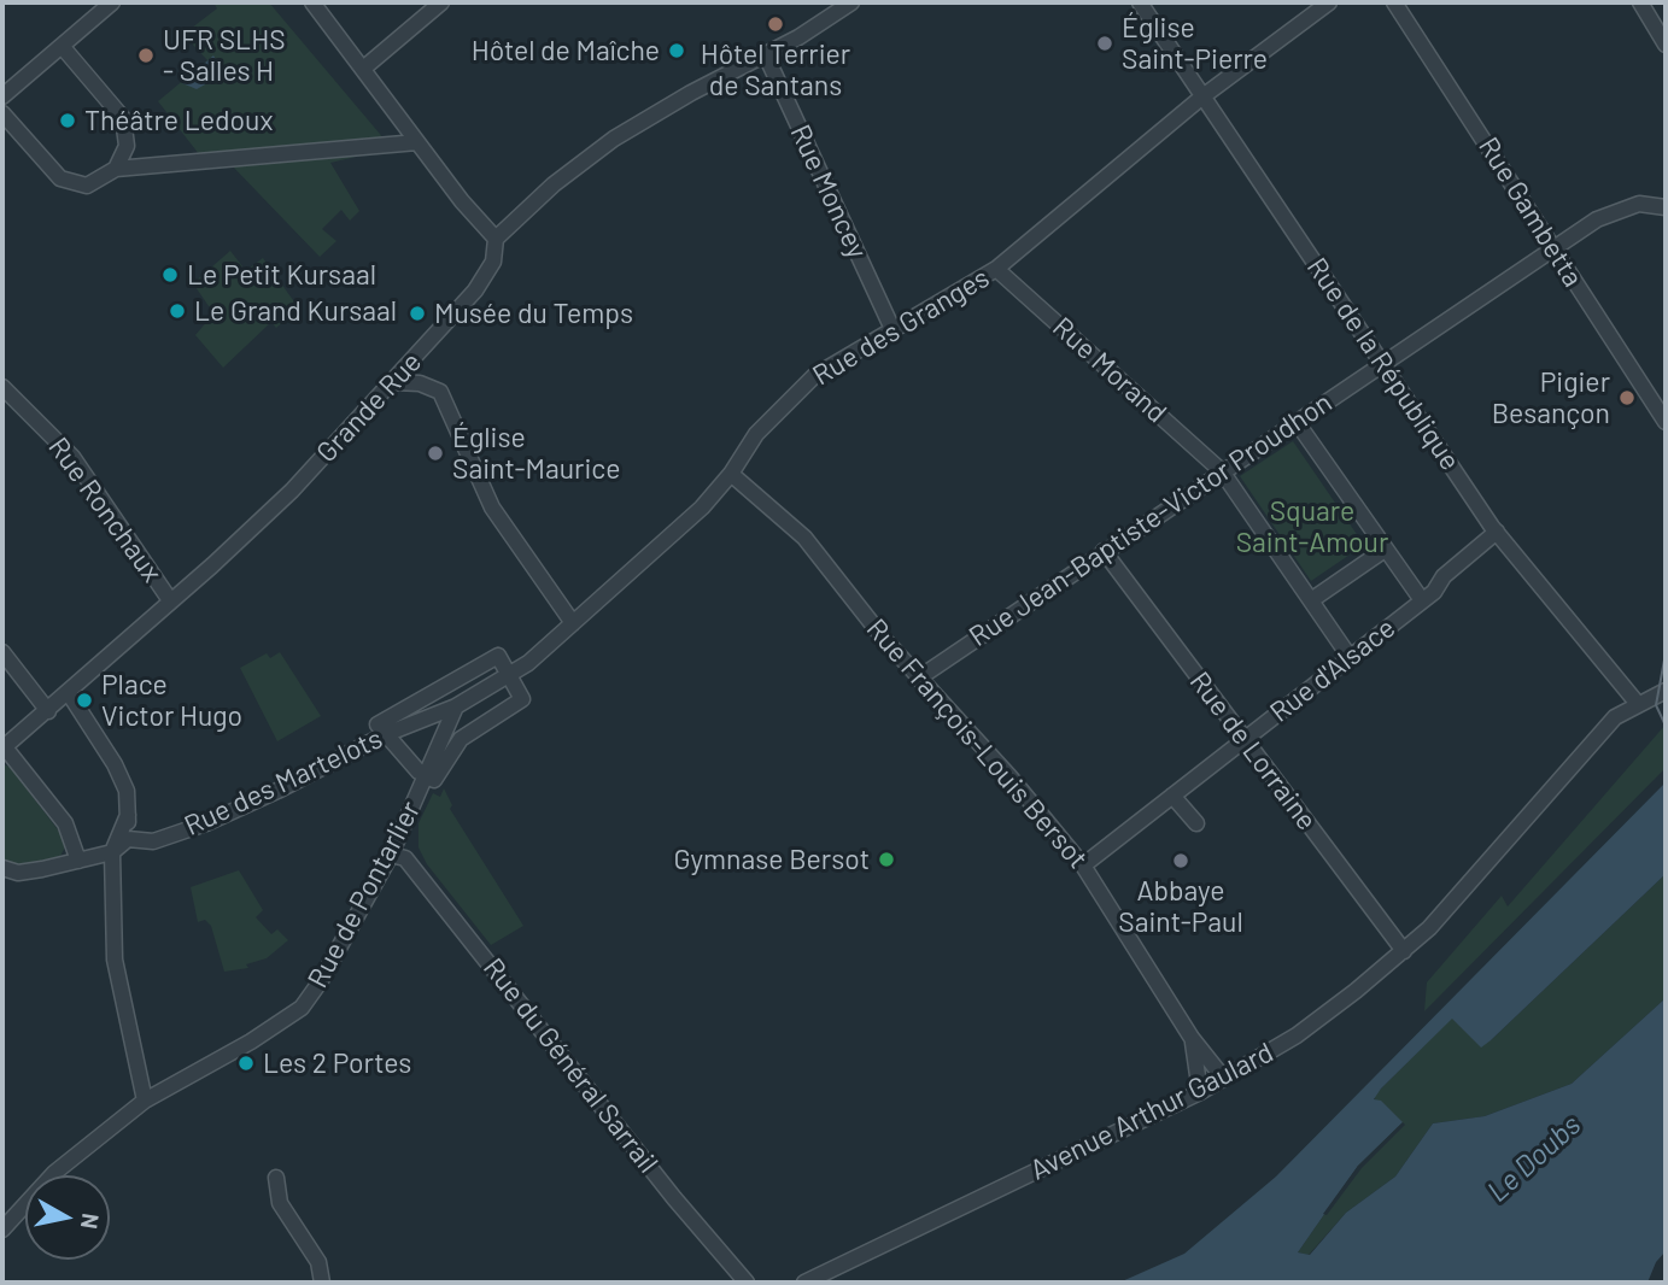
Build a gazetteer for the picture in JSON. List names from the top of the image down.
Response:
{
  "streets": {
    "street": [
      "Rue Moncey",
      "Rue Gambetta",
      "Rue des Granges",
      "Rue de la République",
      "Rue Morand",
      "Grande Rue",
      "Rue Ronchaux",
      "Rue Jean-Baptiste-Victor Proudhon",
      "Rue d'Alsace",
      "Rue François-Louis Bersot",
      "Rue de Lorraine",
      "Rue des Martelots",
      "Rue de Pontarlier",
      "Rue du Général Sarrail",
      "Avenue Arthur Gaulard"
    ]
  },
  "crossings": [
    ["Rue Moncey", "Rue des Granges"],
    ["Rue Moncey", "Grande Rue"],
    ["Rue Gambetta", "Rue Jean-Baptiste-Victor Proudhon"],
    ["Rue des Granges", "Rue de la République"],
    ["Rue des Granges", "Rue Morand"],
    ["Rue des Granges", "Rue François-Louis Bersot"],
    ["Rue des Granges", "Rue des Martelots"],
    ["Rue des Granges", "Rue de Pontarlier"],
    ["Rue de la République", "Rue Jean-Baptiste-Victor Proudhon"],
    ["Rue de la République", "Rue d'Alsace"],
    ["Rue de la République", "Avenue Arthur Gaulard"],
    ["Rue Morand", "Rue Jean-Baptiste-Victor Proudhon"],
    ["Rue Morand", "Rue d'Alsace"],
    ["Grande Rue", "Rue Ronchaux"],
    ["Rue Jean-Baptiste-Victor Proudhon", "Rue François-Louis Bersot"],
    ["Rue Jean-Baptiste-Victor Proudhon", "Rue de Lorraine"],
    ["Rue d'Alsace", "Rue François-Louis Bersot"],
    ["Rue d'Alsace", "Rue de Lorraine"],
    ["Rue François-Louis Bersot", "Avenue Arthur Gaulard"],
    ["Rue de Lorraine", "Avenue Arthur Gaulard"],
    ["Rue des Martelots", "Rue de Pontarlier"],
    ["Rue de Pontarlier", "Rue du Général Sarrail"]
  ],
  "water": ["Le Doubs"],
  "parks": ["Square Saint-Amour"],
  "places": [
    "Hôtel Terrier de Santans",
    "Église Saint-Pierre",
    "Hôtel de Maîche",
    "UFR SLHS - Salles H",
    "Théâtre Ledoux",
    "Le Petit Kursaal",
    "Le Grand Kursaal",
    "Musée du Temps",
    "Pigier Besançon",
    "Église Saint-Maurice",
    "Place Victor Hugo",
    "Gymnase Bersot",
    "Abbaye Saint-Paul",
    "Les 2 Portes"
  ],
  "north": "right"
}
